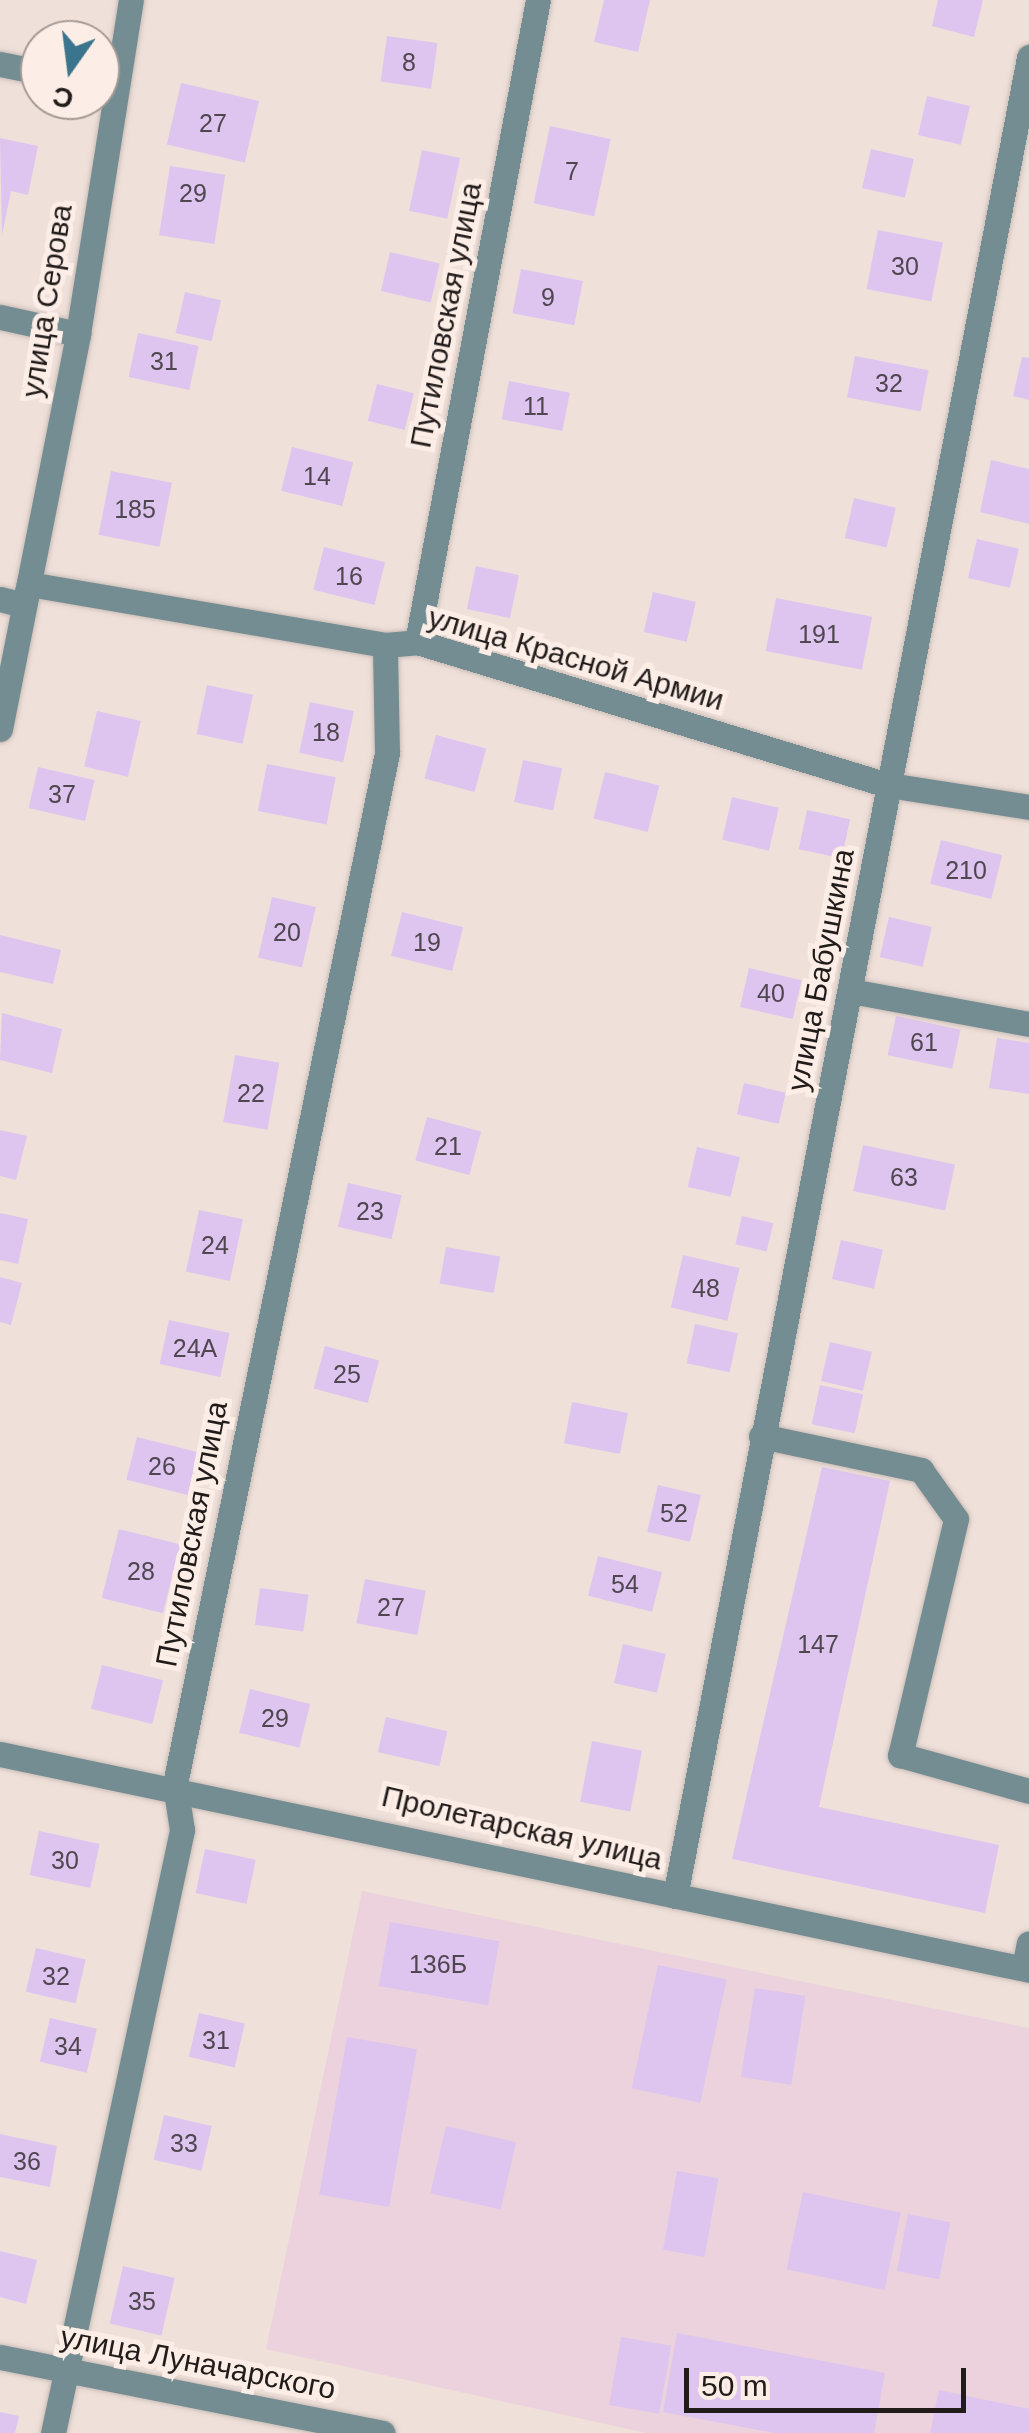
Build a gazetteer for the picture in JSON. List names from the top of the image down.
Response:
{
  "streets": {
    "street": [
      "улица Серова",
      "Путиловская улица",
      "улица Красной Армии",
      "улица Бабушкина",
      "Пролетарская улица",
      "улица Луначарского"
    ]
  },
  "crossings": [
    ["улица Серова", "улица Красной Армии"],
    ["Путиловская улица", "улица Красной Армии"],
    ["Путиловская улица", "Пролетарская улица"],
    ["Путиловская улица", "улица Луначарского"],
    ["улица Красной Армии", "улица Бабушкина"],
    ["улица Бабушкина", "Пролетарская улица"]
  ],
  "house_numbers": [
    "8",
    "27",
    "7",
    "29",
    "30",
    "9",
    "31",
    "32",
    "11",
    "14",
    "185",
    "16",
    "191",
    "18",
    "37",
    "210",
    "20",
    "19",
    "40",
    "61",
    "22",
    "21",
    "63",
    "23",
    "24",
    "48",
    "24А",
    "25",
    "26",
    "52",
    "28",
    "54",
    "27",
    "147",
    "29",
    "30",
    "136Б",
    "32",
    "31",
    "34",
    "33",
    "36",
    "35"
  ],
  "scale_bar": "50 m",
  "north": "bottom"
}
